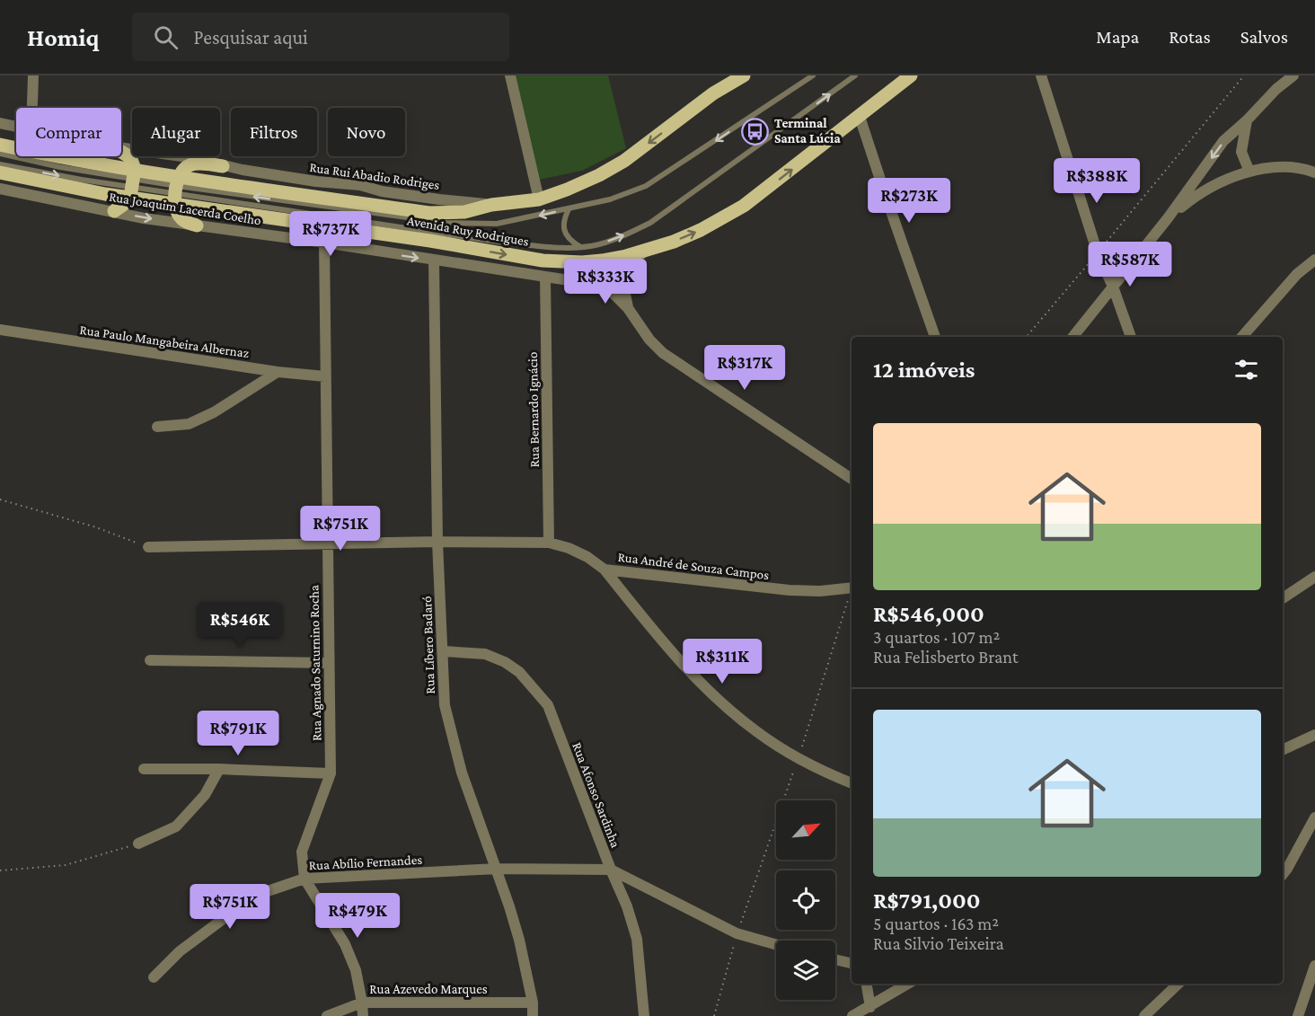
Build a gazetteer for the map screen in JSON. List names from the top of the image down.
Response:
{
  "streets": {
    "main road": ["Avenida Ruy Rodrigues"],
    "street": [
      "Rua Rui Abadio Rodriges",
      "Rua Joaquim Lacerda Coelho",
      "Rua Paulo Mangabeira Albernaz",
      "Rua Bernardo Ignácio",
      "Rua André de Souza Campos",
      "Rua Líbero Badaró",
      "Rua Agnado Saturnino Rocha",
      "Rua Afonso Sardinha",
      "Rua Abílio Fernandes",
      "Rua Azevedo Marques"
    ]
  },
  "crossings": [
    ["Rua Rui Abadio Rodriges", "Avenida Ruy Rodrigues"],
    ["Rua Joaquim Lacerda Coelho", "Avenida Ruy Rodrigues"],
    ["Rua Joaquim Lacerda Coelho", "Rua Bernardo Ignácio"],
    ["Rua Joaquim Lacerda Coelho", "Rua Líbero Badaró"],
    ["Rua Joaquim Lacerda Coelho", "Rua Agnado Saturnino Rocha"],
    ["Rua Paulo Mangabeira Albernaz", "Rua Agnado Saturnino Rocha"],
    ["Rua Bernardo Ignácio", "Rua André de Souza Campos"],
    ["Rua André de Souza Campos", "Rua Líbero Badaró"],
    ["Rua André de Souza Campos", "Rua Agnado Saturnino Rocha"],
    ["Rua Líbero Badaró", "Rua Afonso Sardinha"],
    ["Rua Líbero Badaró", "Rua Abílio Fernandes"],
    ["Rua Líbero Badaró", "Rua Azevedo Marques"],
    ["Rua Agnado Saturnino Rocha", "Rua Abílio Fernandes"],
    ["Rua Afonso Sardinha", "Rua Abílio Fernandes"]
  ],
  "places": {
    "bus stop": ["Terminal Santa Lúcia"]
  },
  "north": "top right",
  "page": {
    "header": "Homiq",
    "search": "Pesquisar aqui",
    "nav": ["Mapa", "Rotas", "Salvos"],
    "chip": [
      "Comprar",
      "Alugar",
      "Filtros",
      "Novo"
    ],
    "price": [
      "R$388K",
      "R$273K",
      "R$737K",
      "R$587K",
      "R$333K",
      "R$317K",
      "R$751K",
      "R$546K",
      "R$311K",
      "R$791K",
      "R$751K",
      "R$479K"
    ],
    "heading": "12 imóveis",
    "list": [
      {
        "name": "R$546,000",
        "note": "3 quartos · 107 m² · Rua Felisberto Brant"
      },
      {
        "name": "R$791,000",
        "note": "5 quartos · 163 m² · Rua Silvio Teixeira"
      }
    ]
  }
}
